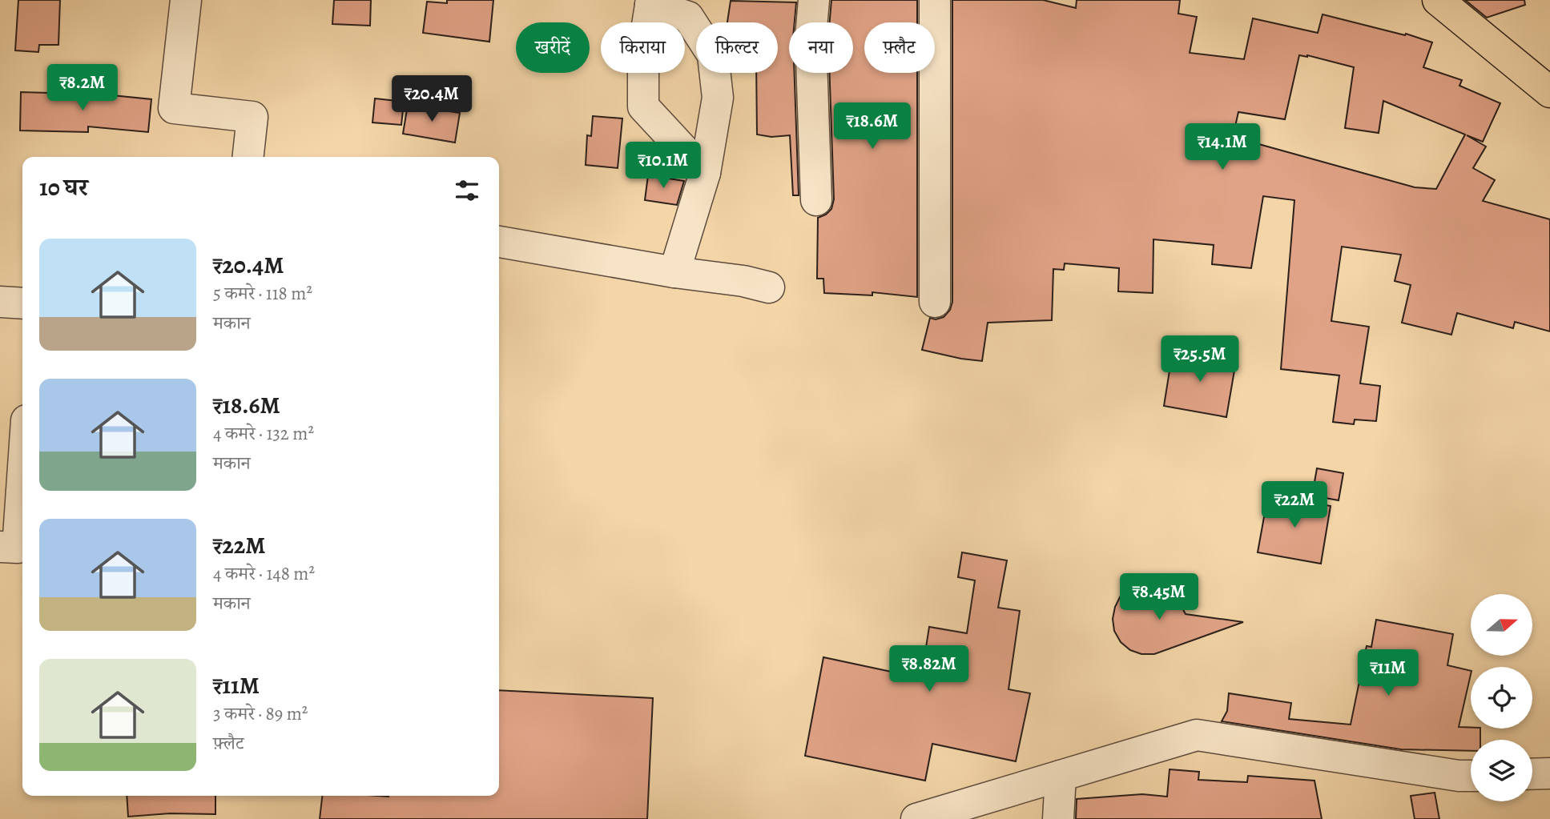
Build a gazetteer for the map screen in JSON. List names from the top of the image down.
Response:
{
  "north": "right",
  "page": {
    "chip": [
      "खरीदें",
      "किराया",
      "फ़िल्टर",
      "नया",
      "फ़्लैट"
    ],
    "price": [
      "₹8.2M",
      "₹20.4M",
      "₹18.6M",
      "₹14.1M",
      "₹10.1M",
      "₹25.5M",
      "₹22M",
      "₹8.45M",
      "₹8.82M",
      "₹11M"
    ],
    "heading": "10 घर",
    "list": [
      {
        "name": "₹20.4M",
        "note": "5 कमरे · 118 m² · मकान"
      },
      {
        "name": "₹18.6M",
        "note": "4 कमरे · 132 m² · मकान"
      },
      {
        "name": "₹22M",
        "note": "4 कमरे · 148 m² · मकान"
      },
      {
        "name": "₹11M",
        "note": "3 कमरे · 89 m² · फ़्लैट"
      }
    ]
  }
}
